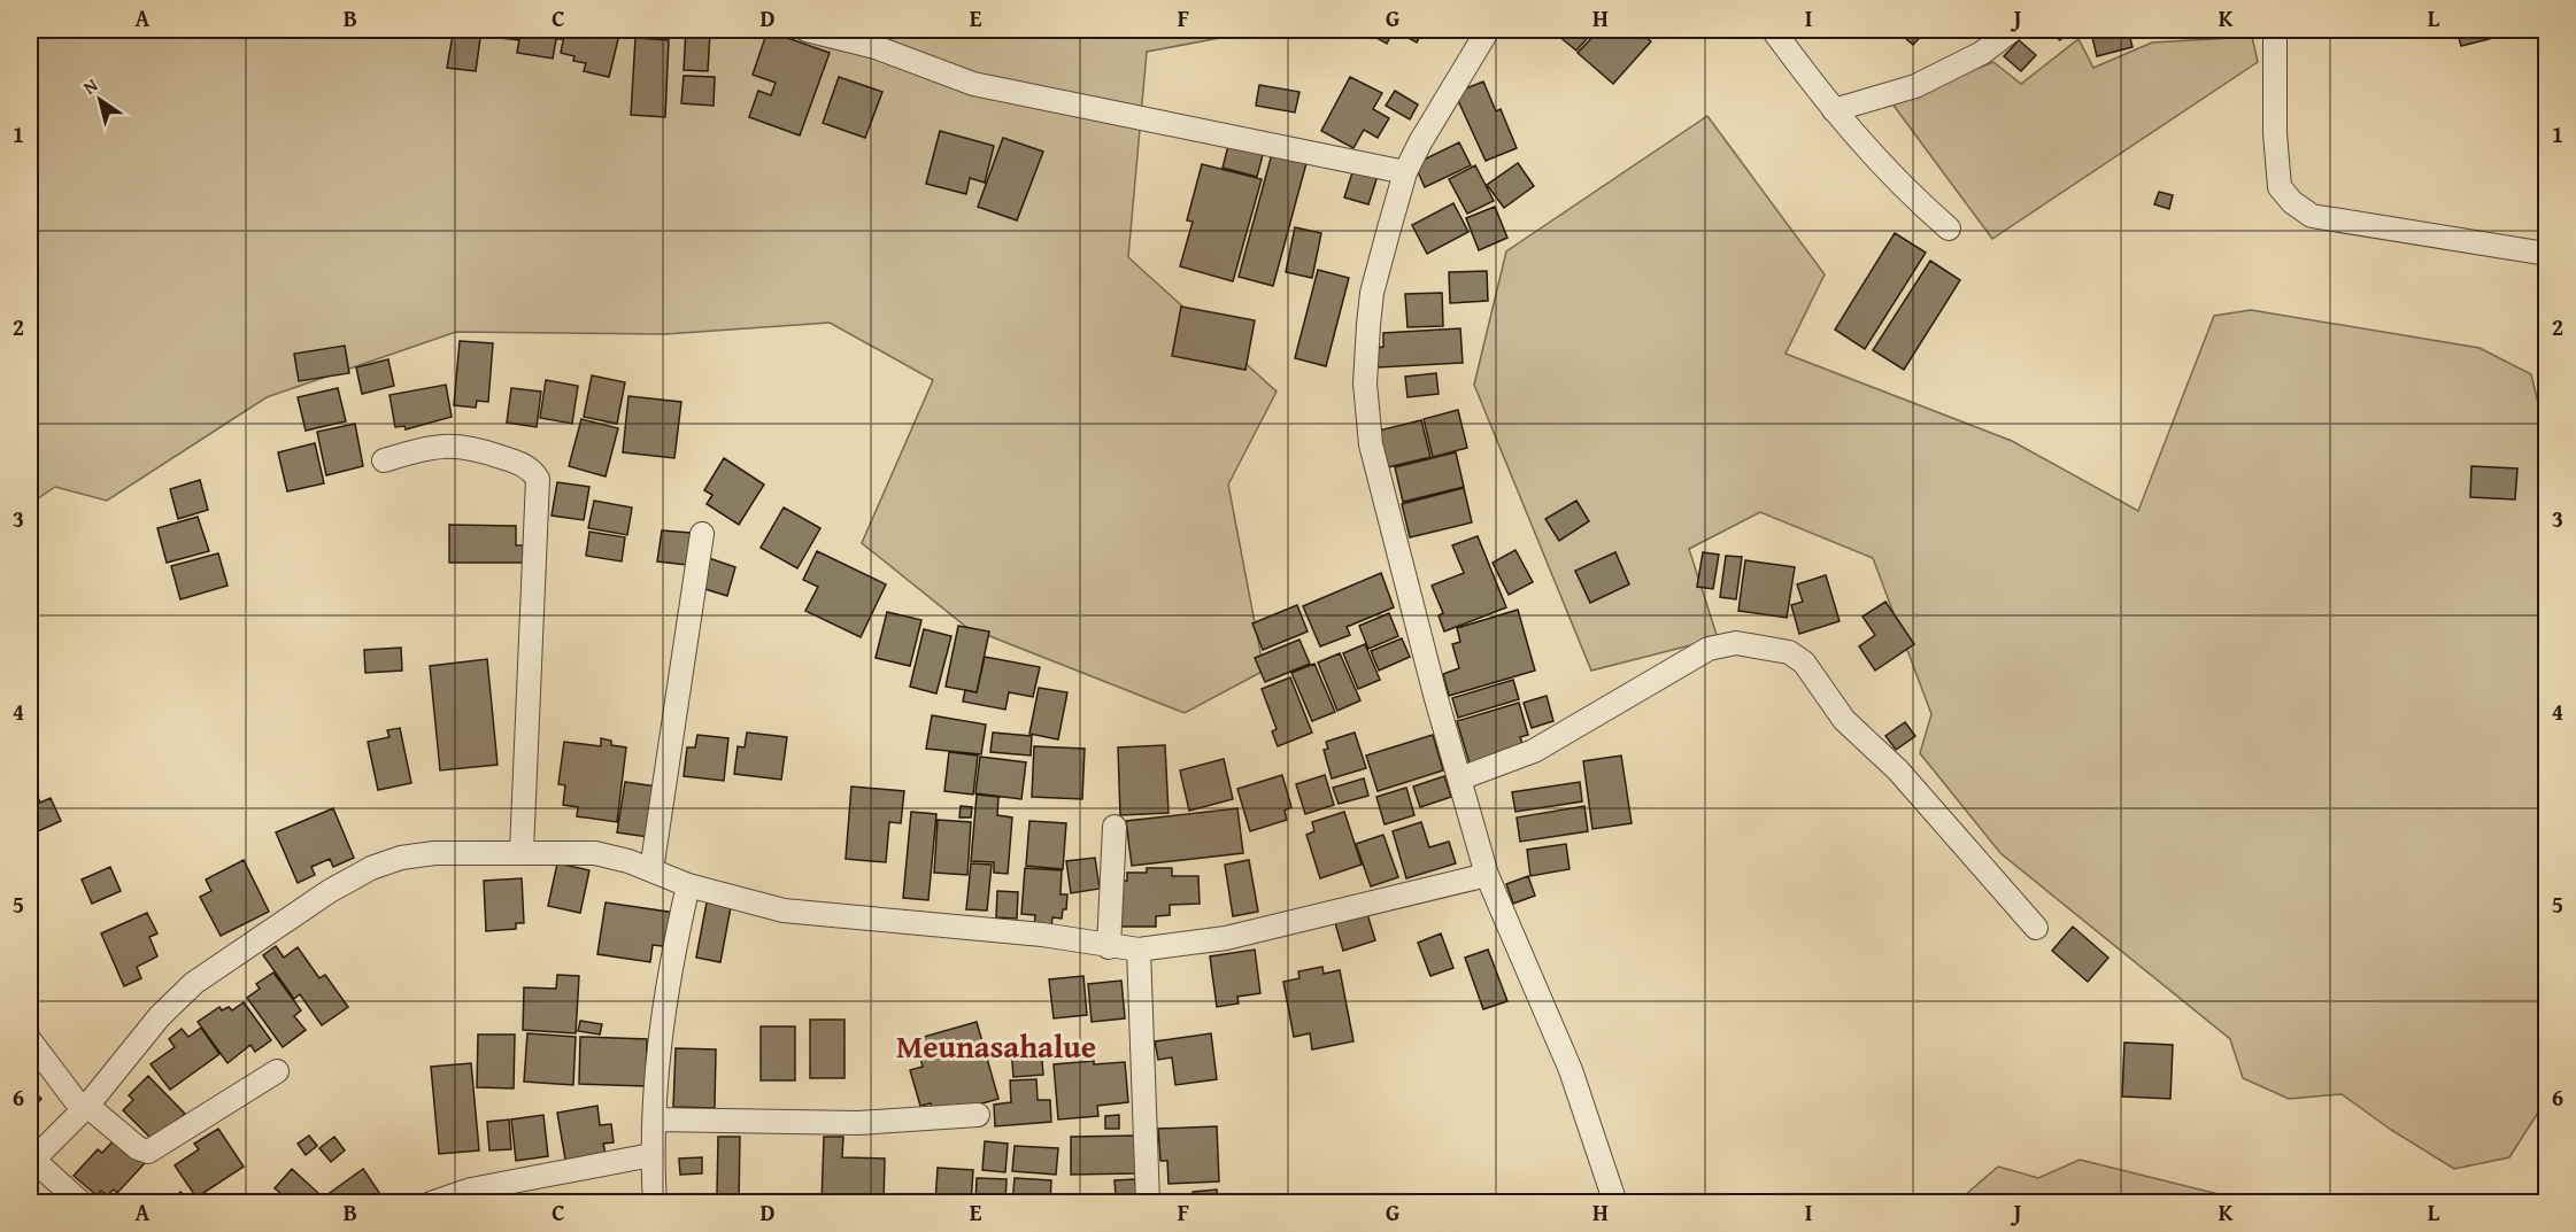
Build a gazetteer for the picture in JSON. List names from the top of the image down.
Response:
{
  "districts": ["Meunasahalue"],
  "north": "top left",
  "grid": {
    "columns": [
      "A",
      "B",
      "C",
      "D",
      "E",
      "F",
      "G",
      "H",
      "I",
      "J",
      "K",
      "L"
    ],
    "rows": [
      "1",
      "2",
      "3",
      "4",
      "5",
      "6"
    ]
  }
}
